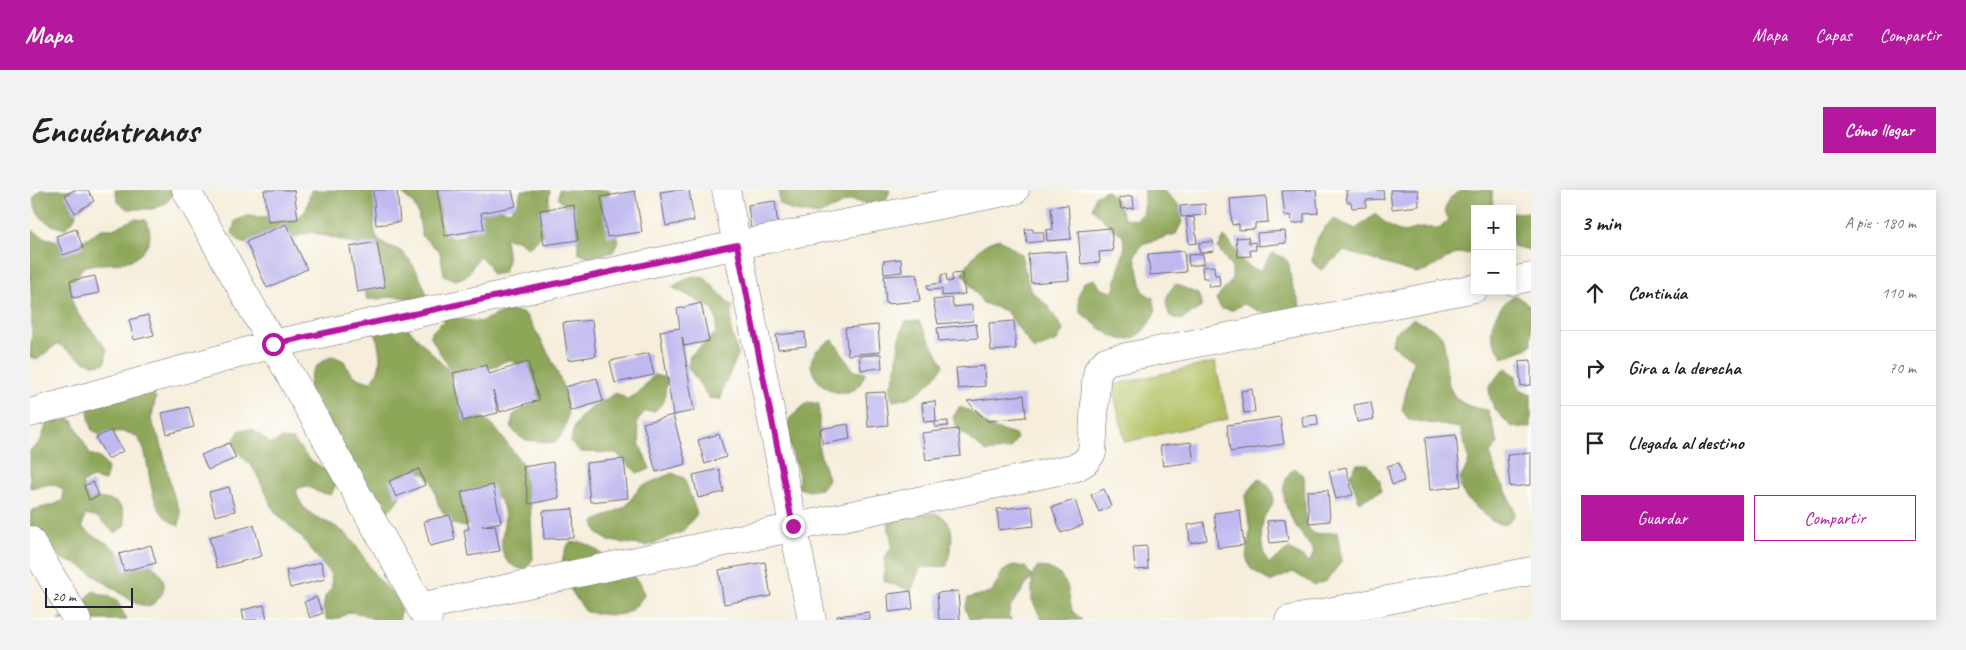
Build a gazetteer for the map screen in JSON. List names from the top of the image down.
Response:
{
  "scale_bar": "20 m",
  "page": {
    "header": "Mapa",
    "nav": ["Mapa", "Capas", "Compartir"],
    "buttons": [
      "Cómo llegar",
      ["Guardar", "Compartir"]
    ],
    "title": "Encuéntranos",
    "heading": ["3 min", "A pie · 180 m"],
    "map_buttons": ["+", "−"],
    "list": [
      ["Continúa", "110 m"],
      ["Gira a la derecha", "70 m"],
      "Llegada al destino"
    ],
    "scale": "20 m"
  }
}
